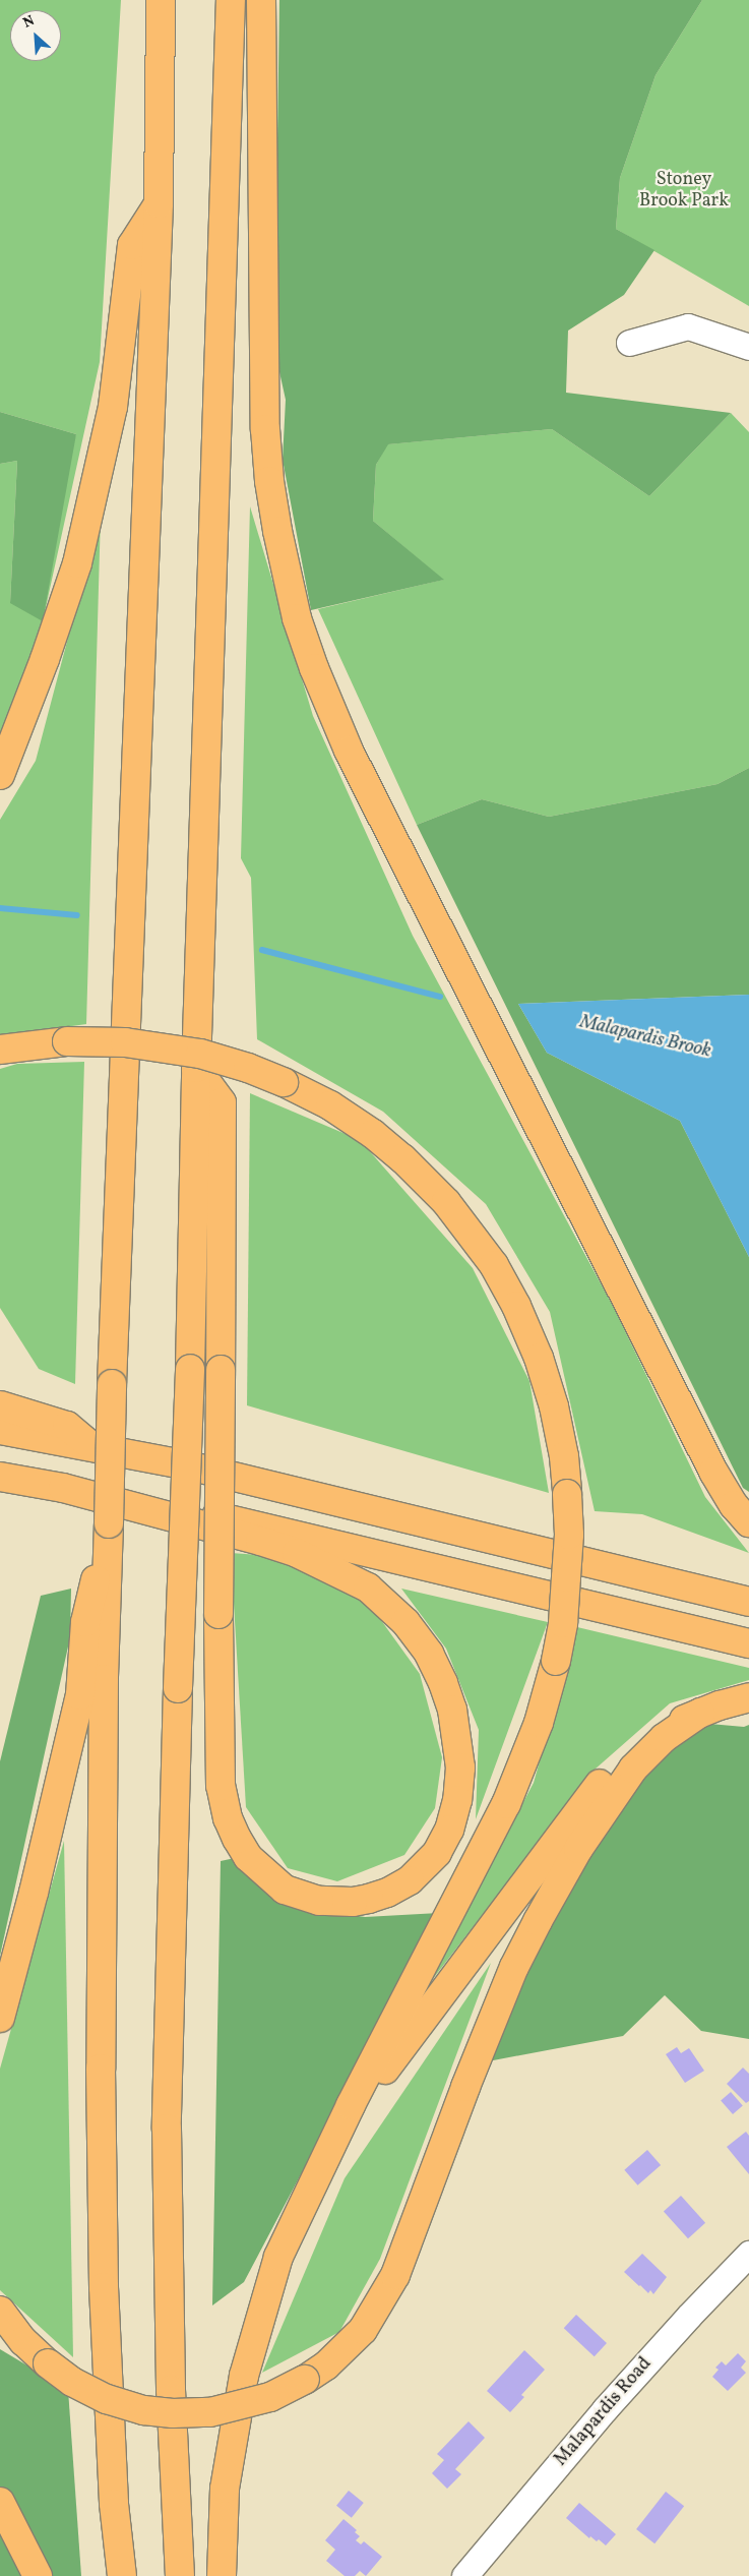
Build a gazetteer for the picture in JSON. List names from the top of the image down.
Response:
{
  "streets": {
    "street": ["Malapardis Road"]
  },
  "water": ["Malapardis Brook"],
  "parks": ["Stoney Brook Park"],
  "north": "top left"
}
